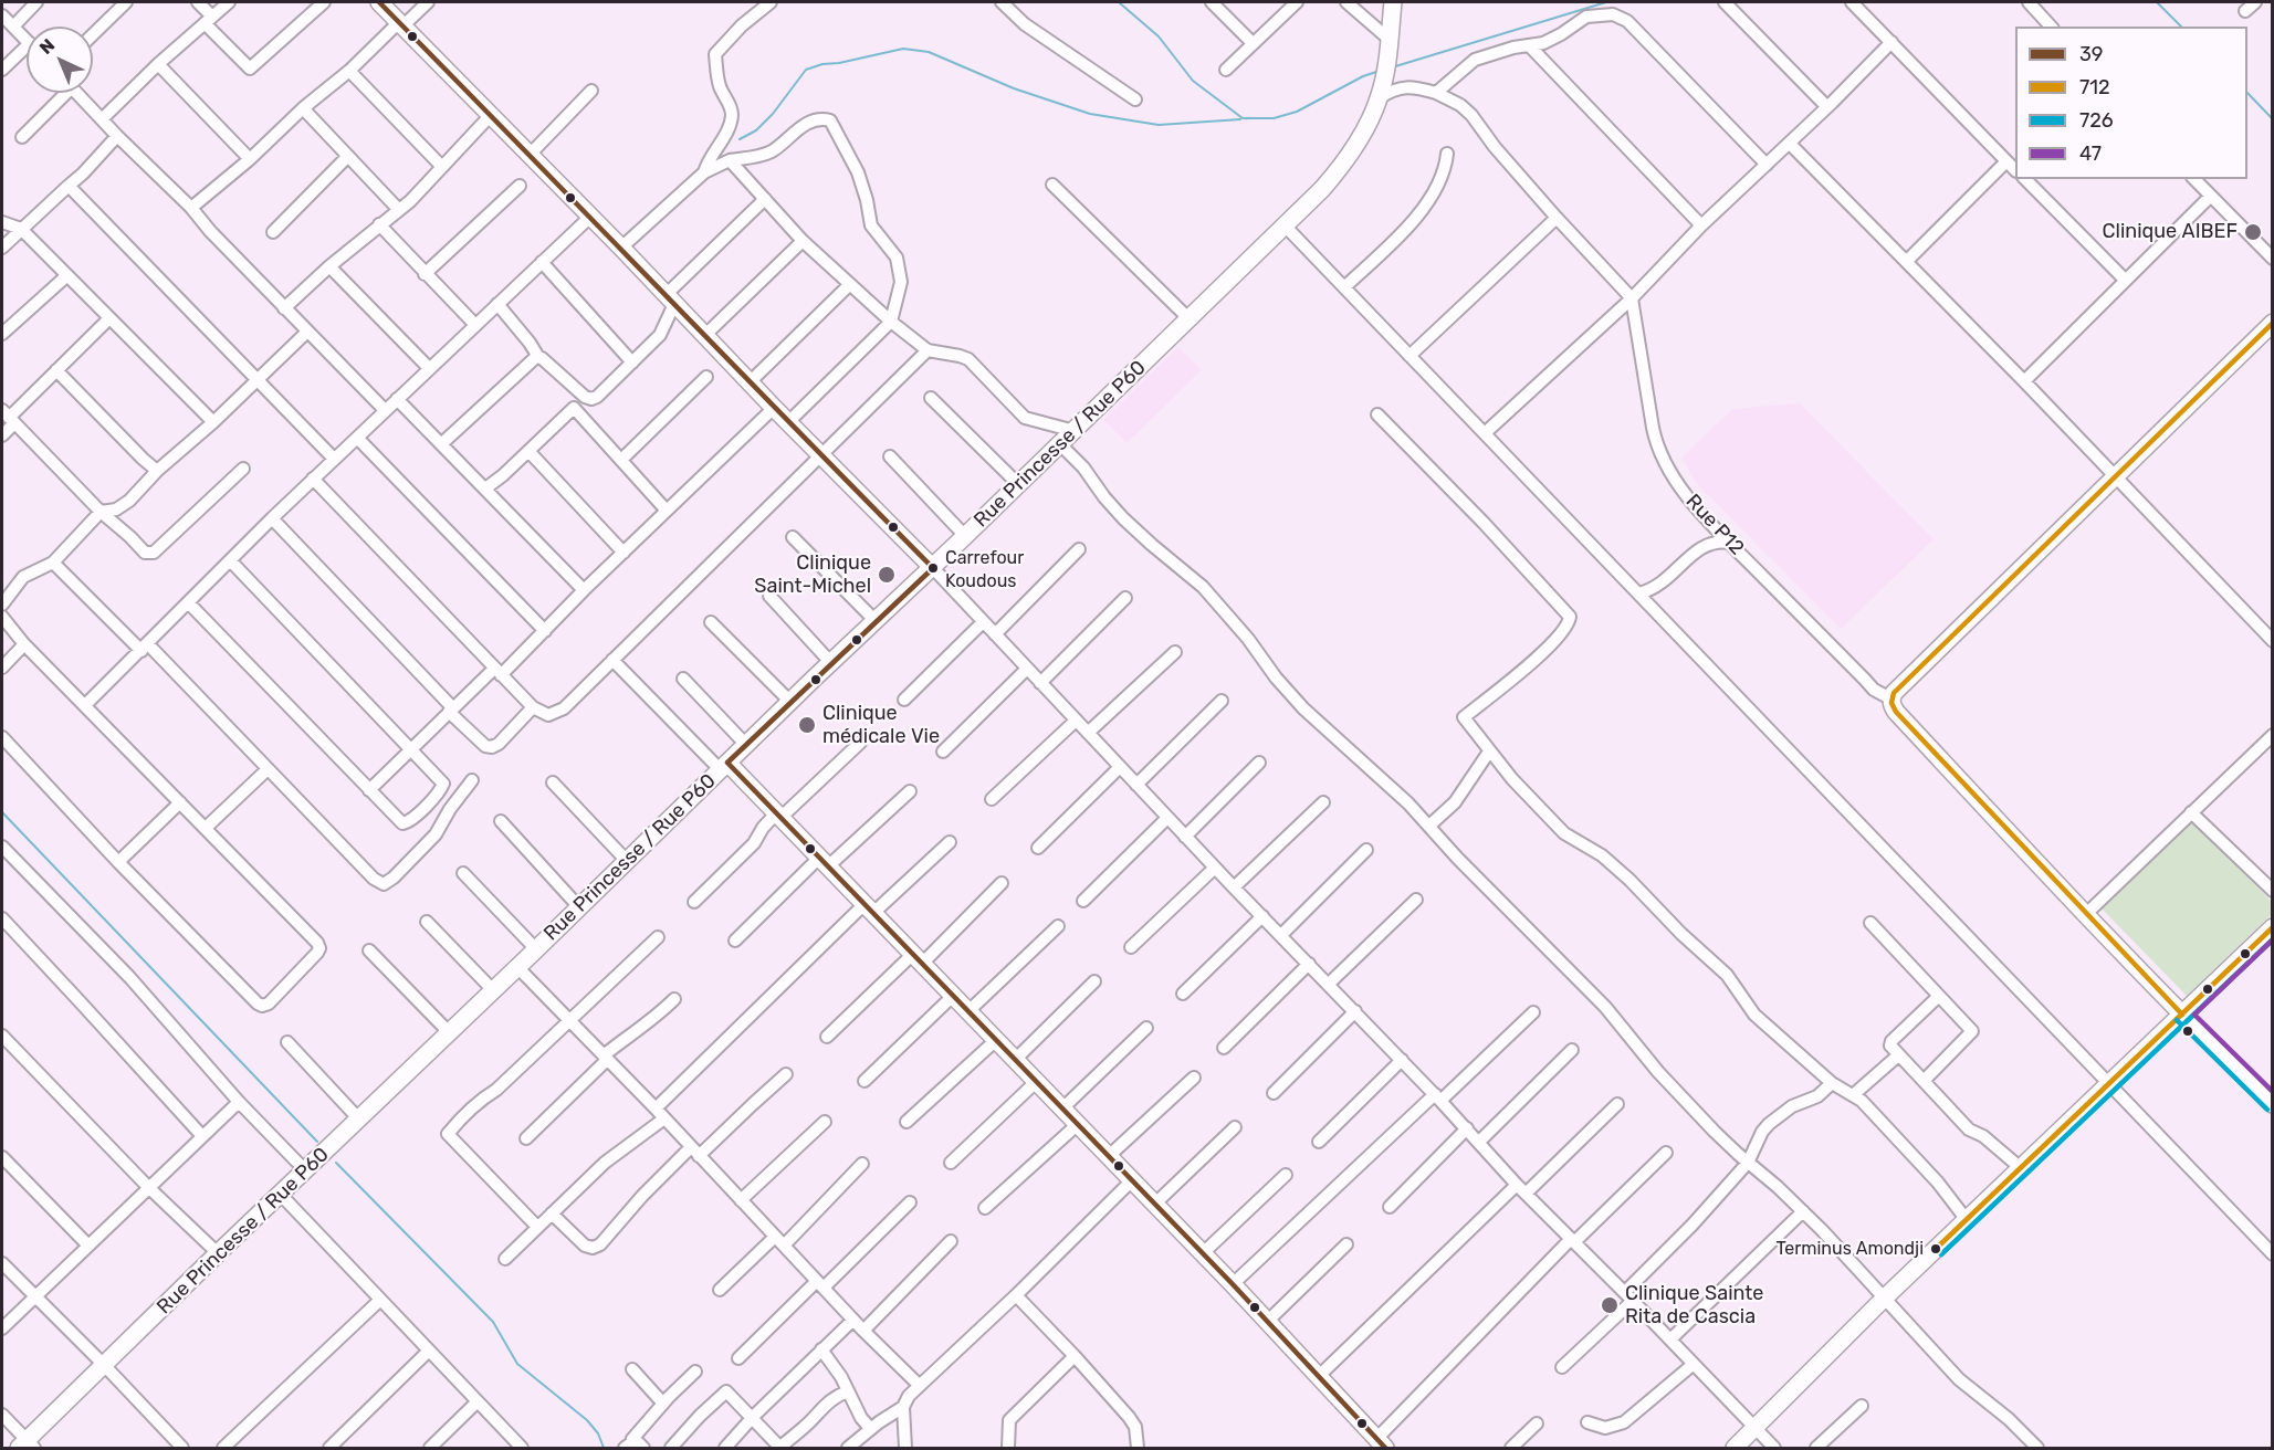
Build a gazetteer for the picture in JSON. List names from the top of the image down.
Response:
{
  "streets": {
    "street": ["Rue Princesse / Rue P60", "Rue P12"]
  },
  "places": [
    "Clinique AIBEF",
    "Carrefour Koudous",
    "Clinique Saint-Michel",
    "Clinique médicale Vie",
    "Terminus Amondji",
    "Clinique Sainte Rita de Cascia"
  ],
  "lines": [
    "transit line 39",
    "transit line 712",
    "transit line 726",
    "transit line 47"
  ],
  "legend": [
    "39",
    "712",
    "726",
    "47"
  ],
  "north": "top left"
}
